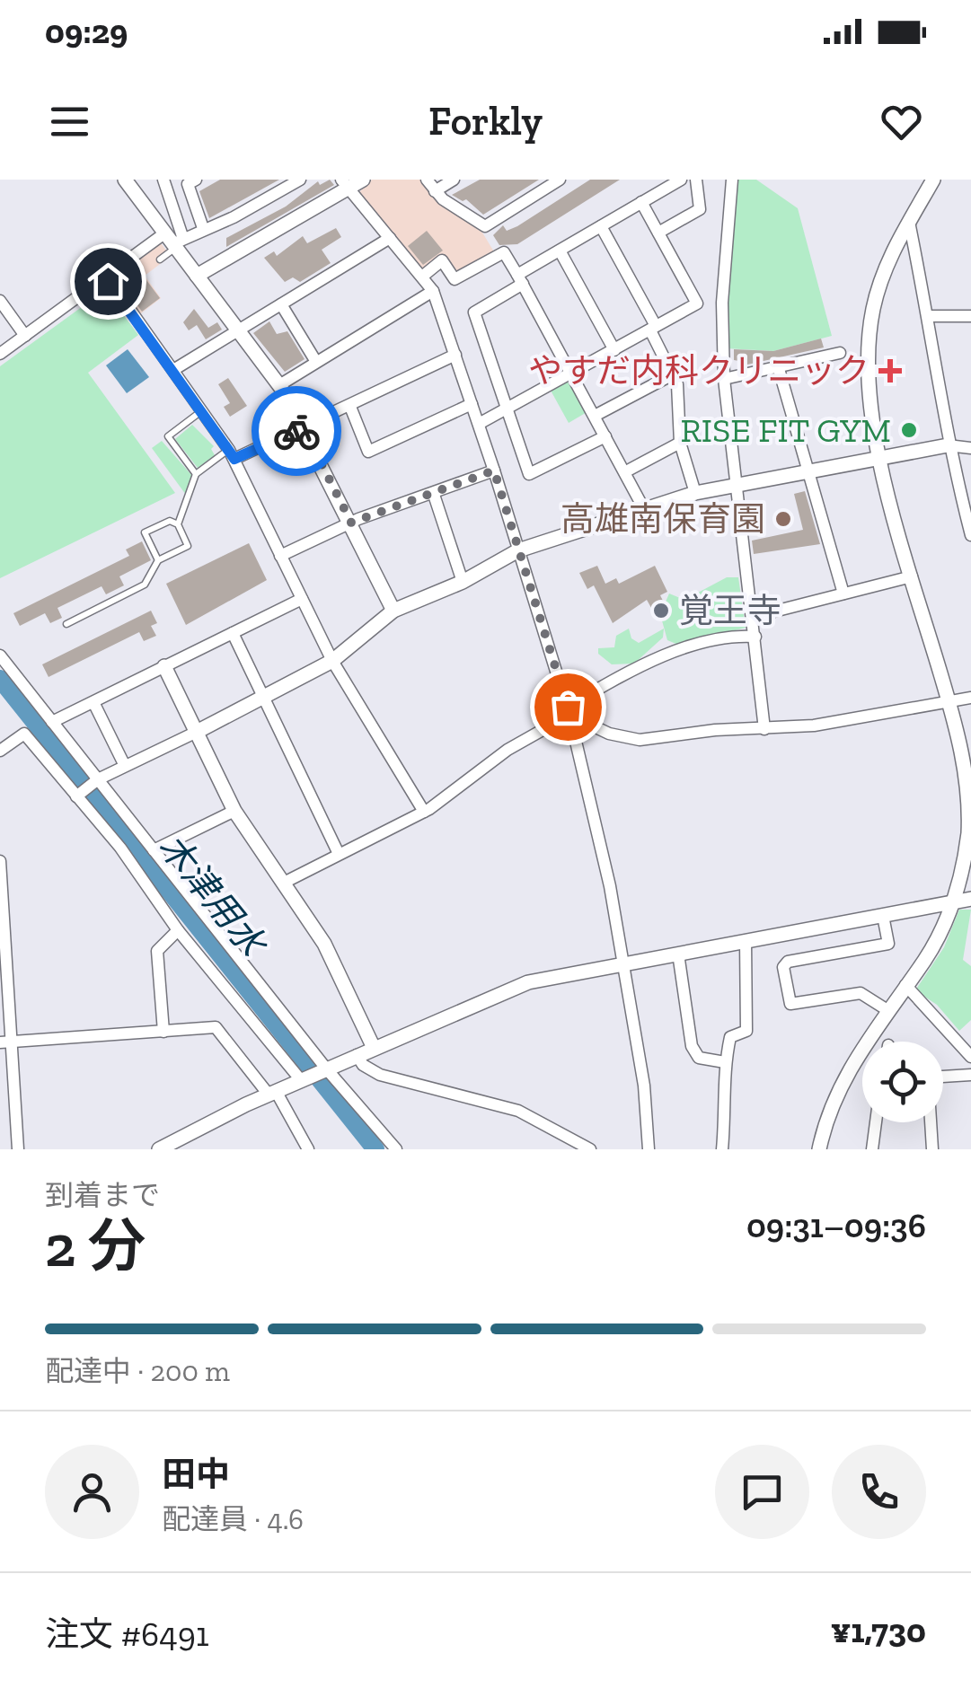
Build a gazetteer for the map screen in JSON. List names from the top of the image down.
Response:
{
  "water": ["木津用水"],
  "places": {
    "health": ["やすだ内科クリニック"],
    "other": ["RISE FIT GYM", "高雄南保育園", "覚王寺"]
  },
  "page": {
    "status": "09:29",
    "header": "Forkly",
    "heading": ["2 分", "到着まで", "09:31–09:36"],
    "panel": [
      "田中",
      "配達員 · 4.6",
      "注文 #6491",
      "¥1,730"
    ],
    "bar": "配達中 · 200 m"
  }
}
